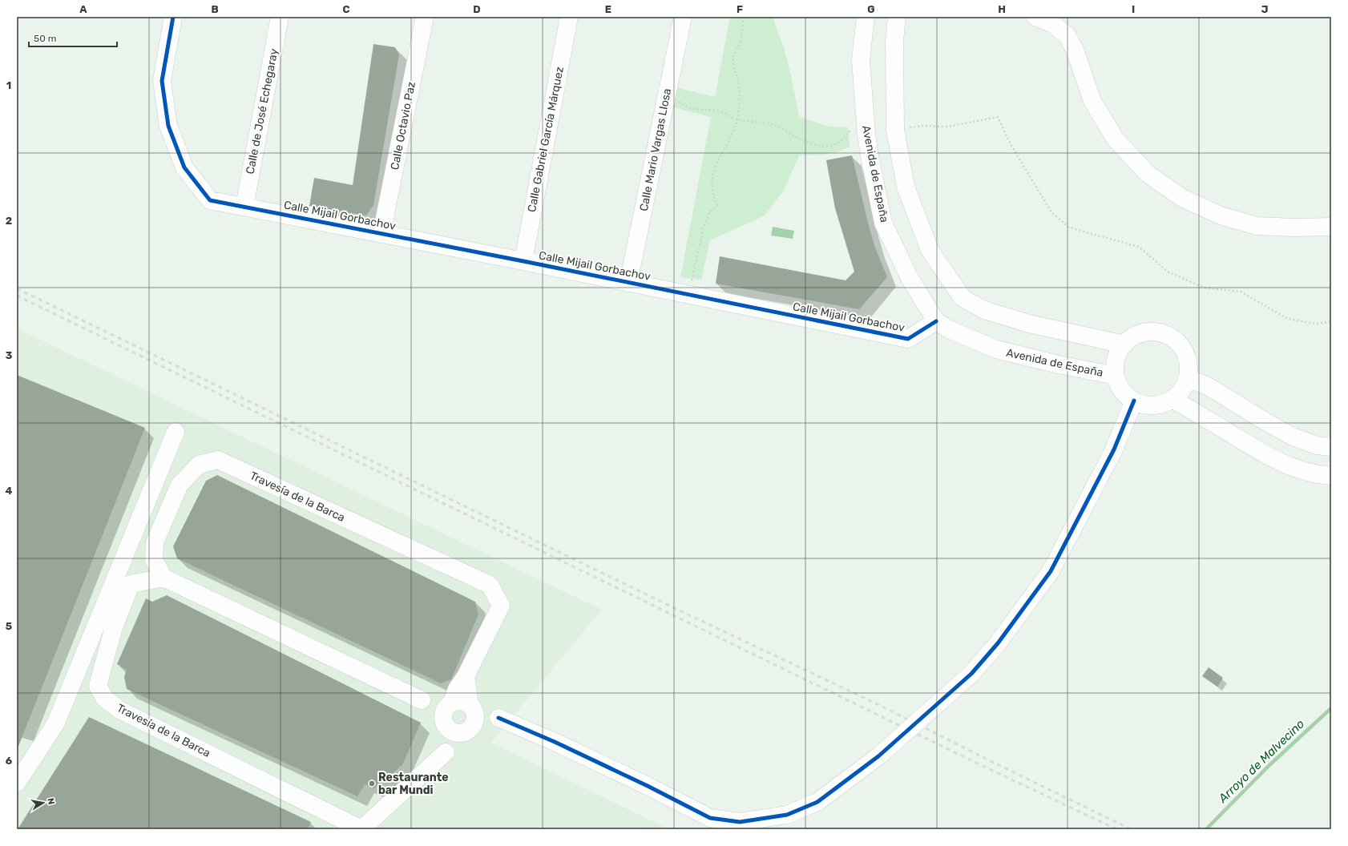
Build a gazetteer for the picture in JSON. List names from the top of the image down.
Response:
{
  "streets": {
    "street": [
      "Calle de José Echegaray",
      "Calle Octavio Paz",
      "Calle Gabriel García Márquez",
      "Calle Mario Vargas Llosa",
      "Avenida de España",
      "Calle Mijail Gorbachov",
      "Travesía de la Barca"
    ]
  },
  "crossings": [
    ["Calle de José Echegaray", "Calle Mijail Gorbachov"],
    ["Calle Octavio Paz", "Calle Mijail Gorbachov"],
    ["Calle Gabriel García Márquez", "Calle Mijail Gorbachov"],
    ["Calle Mario Vargas Llosa", "Calle Mijail Gorbachov"],
    ["Avenida de España", "Calle Mijail Gorbachov"]
  ],
  "water": ["Arroyo de Malvecino"],
  "places": ["Restaurante bar Mundi"],
  "scale_bar": "50 m",
  "north": "right",
  "grid": {
    "columns": [
      "A",
      "B",
      "C",
      "D",
      "E",
      "F",
      "G",
      "H",
      "I",
      "J"
    ],
    "rows": [
      "1",
      "2",
      "3",
      "4",
      "5",
      "6"
    ]
  }
}
